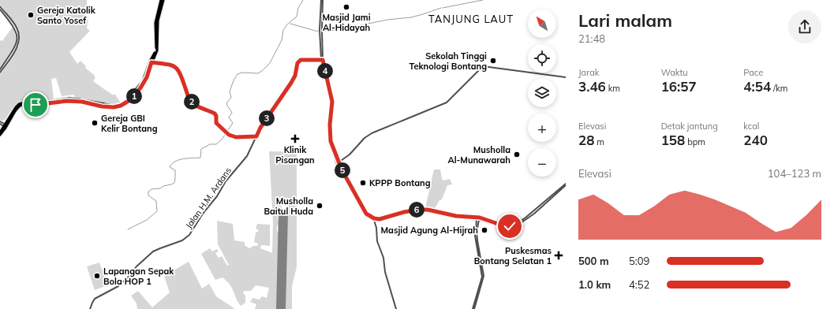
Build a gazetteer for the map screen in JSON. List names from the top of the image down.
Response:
{
  "streets": {
    "street": ["Jalan H.M. Ardans"]
  },
  "districts": ["TANJUNG LAUT"],
  "places": {
    "other": [
      "Masjid Jami Al-Hidayah",
      "Gereja Katolik Santo Yosef",
      "Sekolah Tinggi Teknologi Bontang",
      "Gereja GBI Kelir Bontang",
      "Musholla Al-Munawarah",
      "KPPP Bontang",
      "Musholla Baitul Huda",
      "Masjid Agung Al-Hijrah",
      "Lapangan Sepak Bola HOP 1"
    ],
    "health": ["Klinik Pisangan", "Puskesmas Bontang Selatan 1"]
  },
  "north": "top left",
  "page": {
    "heading": ["Lari malam", "21:48"],
    "map_buttons": ["+", "−"],
    "stats": [
      ["Jarak", "3.46 km"],
      ["Waktu", "16:57"],
      ["Pace", "4:54 /km"],
      ["Elevasi", "28 m"],
      ["Detak jantung", "158 bpm"],
      ["kcal", "240"]
    ],
    "pins": [
      "4",
      "1",
      "2",
      "3",
      "5",
      "6"
    ],
    "chart": ["Elevasi", "104–123 m"],
    "list": [
      {
        "name": "500 m",
        "note": "5:09"
      },
      {
        "name": "1.0 km",
        "note": "4:52"
      }
    ]
  }
}
